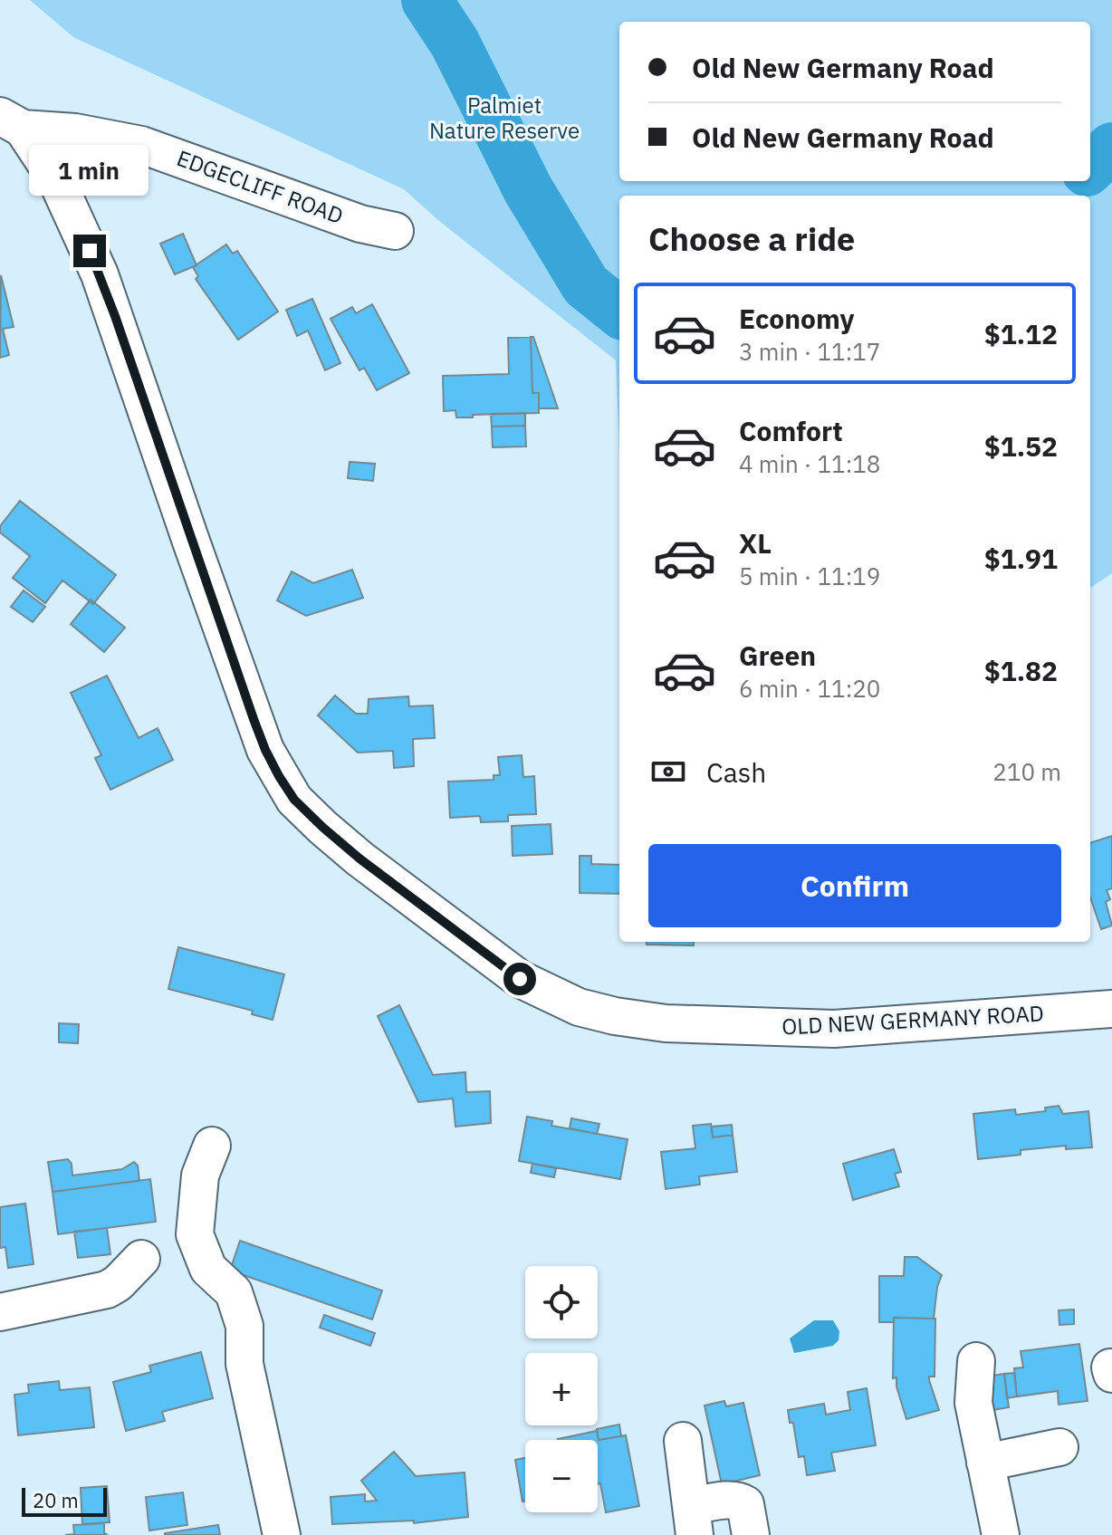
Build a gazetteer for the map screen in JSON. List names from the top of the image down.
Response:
{
  "streets": {
    "street": ["EDGECLIFF ROAD", "OLD NEW GERMANY ROAD"]
  },
  "crossings": [
    ["EDGECLIFF ROAD", "OLD NEW GERMANY ROAD"]
  ],
  "parks": ["Palmiet Nature Reserve"],
  "scale_bar": "20 m",
  "page": {
    "banner": ["Old New Germany Road", "Old New Germany Road"],
    "bubble": "1 min",
    "heading": "Choose a ride",
    "list": [
      {
        "name": "Economy",
        "note": "3 min · 11:17",
        "value": "$1.12"
      },
      {
        "name": "Comfort",
        "note": "4 min · 11:18",
        "value": "$1.52"
      },
      {
        "name": "XL",
        "note": "5 min · 11:19",
        "value": "$1.91"
      },
      {
        "name": "Green",
        "note": "6 min · 11:20",
        "value": "$1.82"
      }
    ],
    "pay": ["Cash", "210 m"],
    "buttons": "Confirm",
    "map_buttons": ["+", "−"],
    "scale": "20 m"
  }
}
